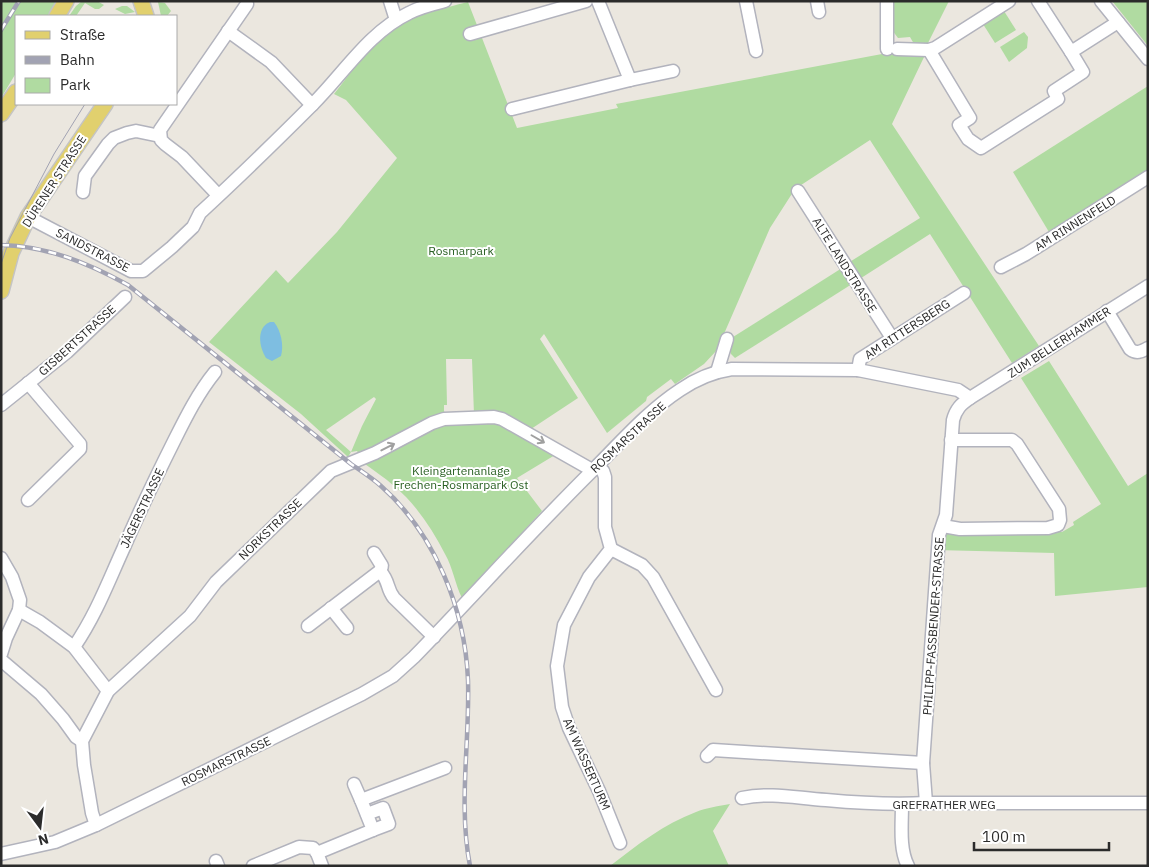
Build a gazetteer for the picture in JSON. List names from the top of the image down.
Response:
{
  "streets": {
    "main road": ["DÜRENER STRASSE"],
    "street": [
      "AM RINNENFELD",
      "SANDSTRASSE",
      "ALTE LANDSTRASSE",
      "AM RITTERSBERG",
      "GISBERTSTRASSE",
      "ZUM BELLERHAMMER",
      "ROSMARSTRASSE",
      "JÄGERSTRASSE",
      "NORKSTRASSE",
      "PHILIPP-FASSBENDER-STRASSE",
      "AM WASSERTURM",
      "GREFRATHER WEG"
    ]
  },
  "crossings": [
    ["DÜRENER STRASSE", "SANDSTRASSE"],
    ["ALTE LANDSTRASSE", "AM RITTERSBERG"],
    ["AM RITTERSBERG", "ROSMARSTRASSE"],
    ["ZUM BELLERHAMMER", "ROSMARSTRASSE"],
    ["ZUM BELLERHAMMER", "PHILIPP-FASSBENDER-STRASSE"],
    ["ROSMARSTRASSE", "NORKSTRASSE"],
    ["ROSMARSTRASSE", "PHILIPP-FASSBENDER-STRASSE"],
    ["PHILIPP-FASSBENDER-STRASSE", "GREFRATHER WEG"]
  ],
  "one_way": ["NORKSTRASSE"],
  "parks": ["Rosmarpark", "Kleingartenanlage Frechen-Rosmarpark Ost"],
  "legend": ["Straße", "Bahn", "Park"],
  "scale_bar": "100 m",
  "north": "bottom"
}
